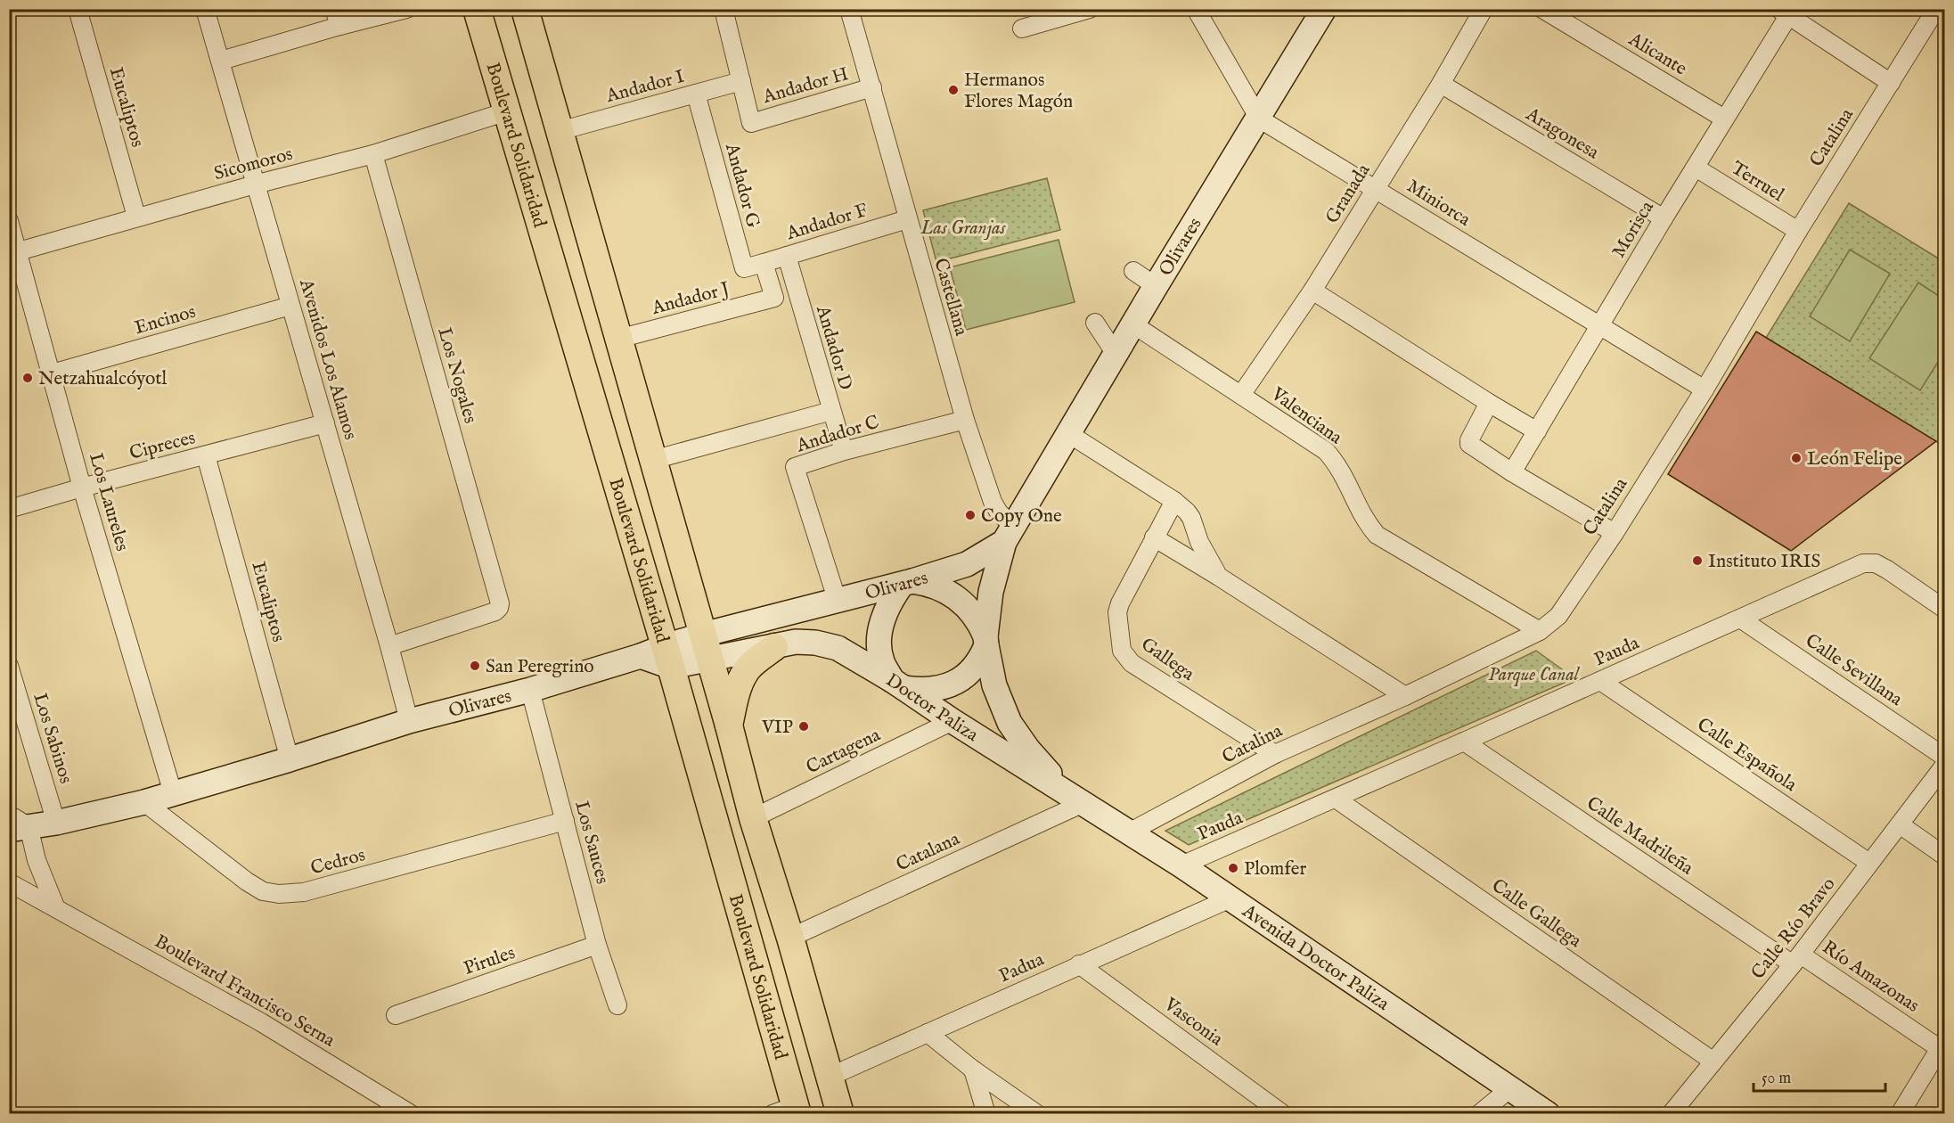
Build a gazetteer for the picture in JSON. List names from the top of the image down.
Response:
{
  "streets": {
    "main road": [
      "Boulevard Solidaridad",
      "Olivares",
      "Doctor Paliza",
      "Avenida Doctor Paliza"
    ],
    "street": [
      "Alicante",
      "Andador H",
      "Andador I",
      "Eucaliptos",
      "Aragonesa",
      "Catalina",
      "Sicomoros",
      "Terruel",
      "Andador G",
      "Granada",
      "Miniorca",
      "Andador F",
      "Morisca",
      "Castellana",
      "Andador J",
      "Encinos",
      "Andador D",
      "Avenidos Los Alamos",
      "Los Nogales",
      "Valenciana",
      "Andador C",
      "Cipreces",
      "Los Laureles",
      "Pauda",
      "Gallega",
      "Calle Sevillana",
      "Los Sabinos",
      "Cartagena",
      "Calle Española",
      "Calle Madrileña",
      "Los Sauces",
      "Catalana",
      "Cedros",
      "Calle Gallega",
      "Calle Río Bravo",
      "Pirules",
      "Padua",
      "Río Amazonas",
      "Boulevard Francisco Serna",
      "Vasconia"
    ]
  },
  "crossings": [
    ["Alicante", "Morisca"],
    ["Andador H", "Andador I"],
    ["Andador H", "Castellana"],
    ["Andador I", "Boulevard Solidaridad"],
    ["Andador I", "Andador G"],
    ["Eucaliptos", "Sicomoros"],
    ["Eucaliptos", "Olivares"],
    ["Eucaliptos", "Cipreces"],
    ["Aragonesa", "Granada"],
    ["Aragonesa", "Morisca"],
    ["Catalina", "Terruel"],
    ["Catalina", "Miniorca"],
    ["Catalina", "Valenciana"],
    ["Catalina", "Gallega"],
    ["Catalina", "Avenida Doctor Paliza"],
    ["Boulevard Solidaridad", "Sicomoros"],
    ["Boulevard Solidaridad", "Olivares"],
    ["Boulevard Solidaridad", "Andador J"],
    ["Boulevard Solidaridad", "Andador C"],
    ["Boulevard Solidaridad", "Doctor Paliza"],
    ["Boulevard Solidaridad", "Cartagena"],
    ["Boulevard Solidaridad", "Catalana"],
    ["Boulevard Solidaridad", "Padua"],
    ["Sicomoros", "Avenidos Los Alamos"],
    ["Sicomoros", "Los Nogales"],
    ["Sicomoros", "Los Laureles"],
    ["Terruel", "Morisca"],
    ["Andador G", "Andador F"],
    ["Andador G", "Andador J"],
    ["Granada", "Miniorca"],
    ["Granada", "Valenciana"],
    ["Miniorca", "Morisca"],
    ["Miniorca", "Olivares"],
    ["Andador F", "Castellana"],
    ["Andador F", "Andador J"],
    ["Andador F", "Andador D"],
    ["Olivares", "Castellana"],
    ["Olivares", "Avenidos Los Alamos"],
    ["Olivares", "Valenciana"],
    ["Olivares", "Andador C"],
    ["Olivares", "Los Laureles"],
    ["Olivares", "Doctor Paliza"],
    ["Olivares", "Los Sabinos"],
    ["Olivares", "Los Sauces"],
    ["Olivares", "Catalana"],
    ["Olivares", "Cedros"],
    ["Olivares", "Avenida Doctor Paliza"],
    ["Castellana", "Andador C"],
    ["Encinos", "Avenidos Los Alamos"],
    ["Encinos", "Los Laureles"],
    ["Andador D", "Andador C"],
    ["Avenidos Los Alamos", "Los Nogales"],
    ["Avenidos Los Alamos", "Cipreces"],
    ["Cipreces", "Los Laureles"],
    ["Pauda", "Calle Sevillana"],
    ["Pauda", "Calle Española"],
    ["Pauda", "Calle Madrileña"],
    ["Pauda", "Calle Gallega"],
    ["Pauda", "Avenida Doctor Paliza"],
    ["Doctor Paliza", "Cartagena"],
    ["Doctor Paliza", "Catalana"],
    ["Doctor Paliza", "Avenida Doctor Paliza"],
    ["Calle Española", "Calle Río Bravo"],
    ["Calle Madrileña", "Calle Río Bravo"],
    ["Calle Madrileña", "Río Amazonas"],
    ["Los Sauces", "Cedros"],
    ["Los Sauces", "Pirules"],
    ["Catalana", "Avenida Doctor Paliza"],
    ["Calle Gallega", "Calle Río Bravo"],
    ["Calle Río Bravo", "Río Amazonas"],
    ["Avenida Doctor Paliza", "Padua"],
    ["Padua", "Vasconia"]
  ],
  "parks": ["Las Granjas", "Parque Canal"],
  "places": [
    "Hermanos Flores Magón",
    "Netzahualcóyotl",
    "León Felipe",
    "Copy One",
    "Instituto IRIS",
    "San Peregrino",
    "VIP",
    "Plomfer"
  ],
  "scale_bar": "50 m"
}
